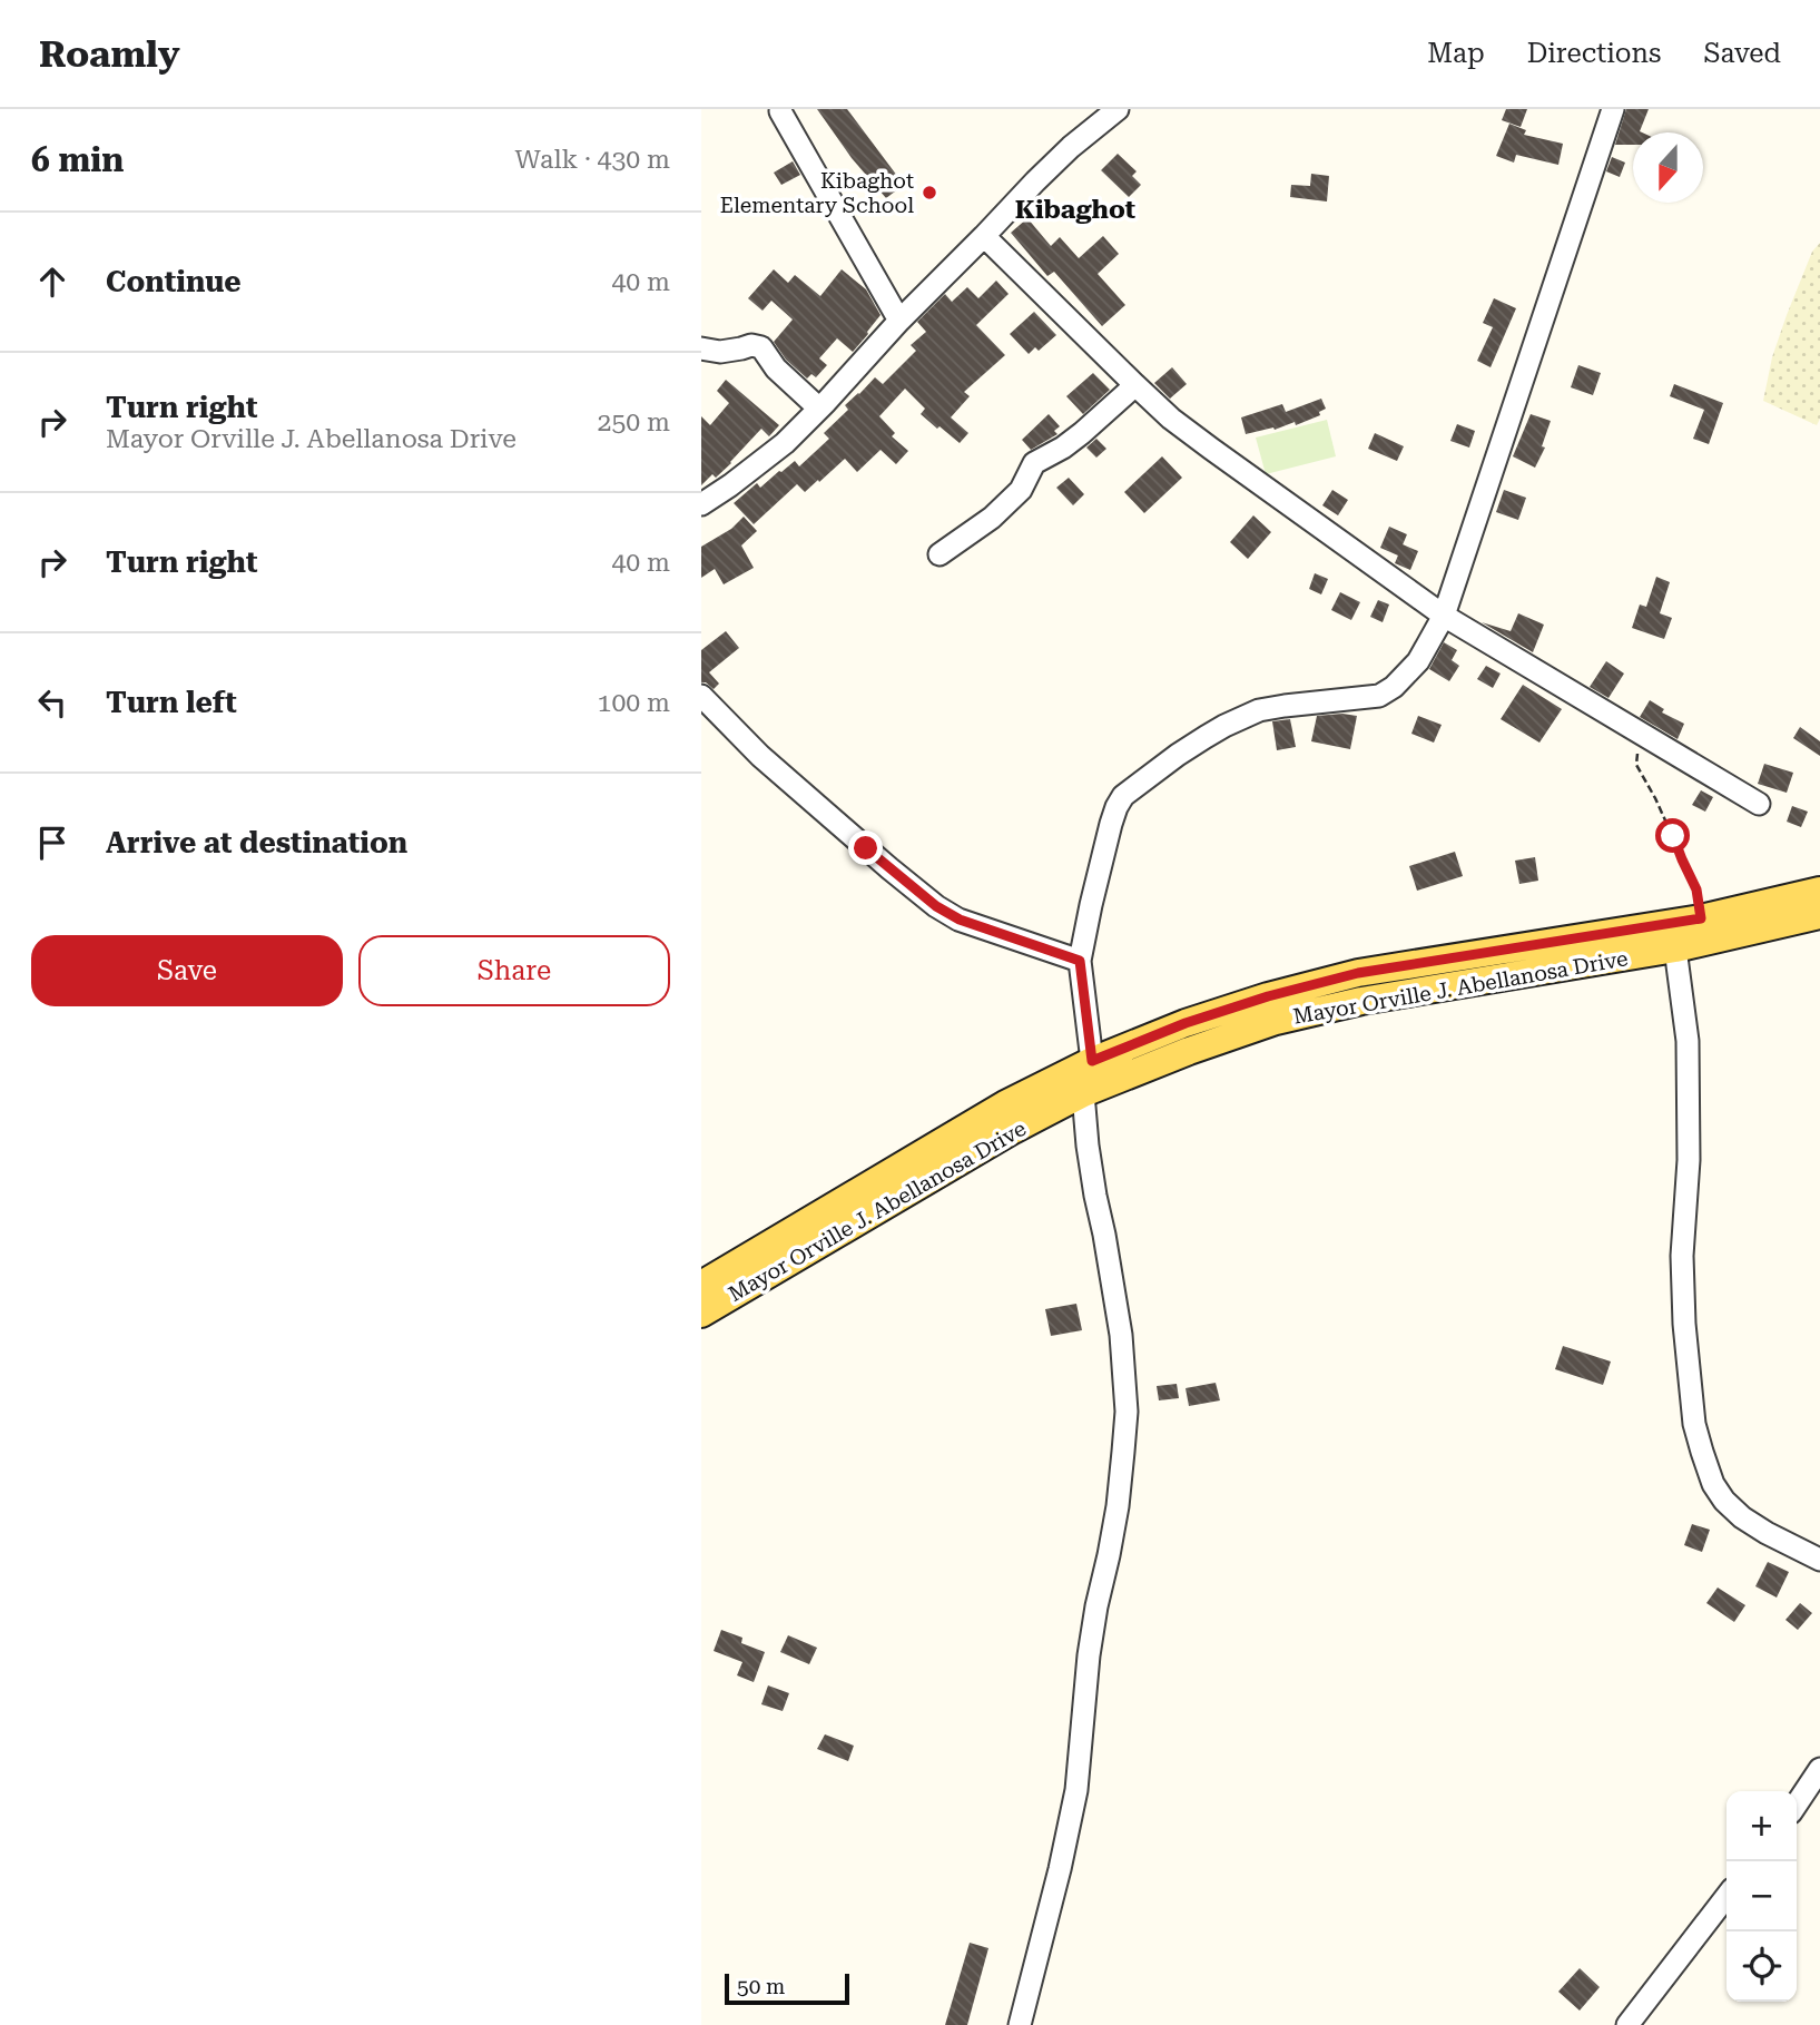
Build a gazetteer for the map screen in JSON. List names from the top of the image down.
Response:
{
  "streets": {
    "main road": ["Mayor Orville J. Abellanosa Drive"]
  },
  "districts": ["Kibaghot"],
  "places": ["Kibaghot Elementary School"],
  "scale_bar": "50 m",
  "north": "bottom",
  "page": {
    "header": "Roamly",
    "nav": ["Map", "Directions", "Saved"],
    "heading": ["6 min", "Walk · 430 m"],
    "list": [
      ["Continue", "40 m"],
      ["Turn right", "Mayor Orville J. Abellanosa Drive", "250 m"],
      ["Turn right", "40 m"],
      ["Turn left", "100 m"],
      "Arrive at destination"
    ],
    "buttons": ["Save", "Share"],
    "map_buttons": ["+", "−"],
    "scale": "50 m"
  }
}
